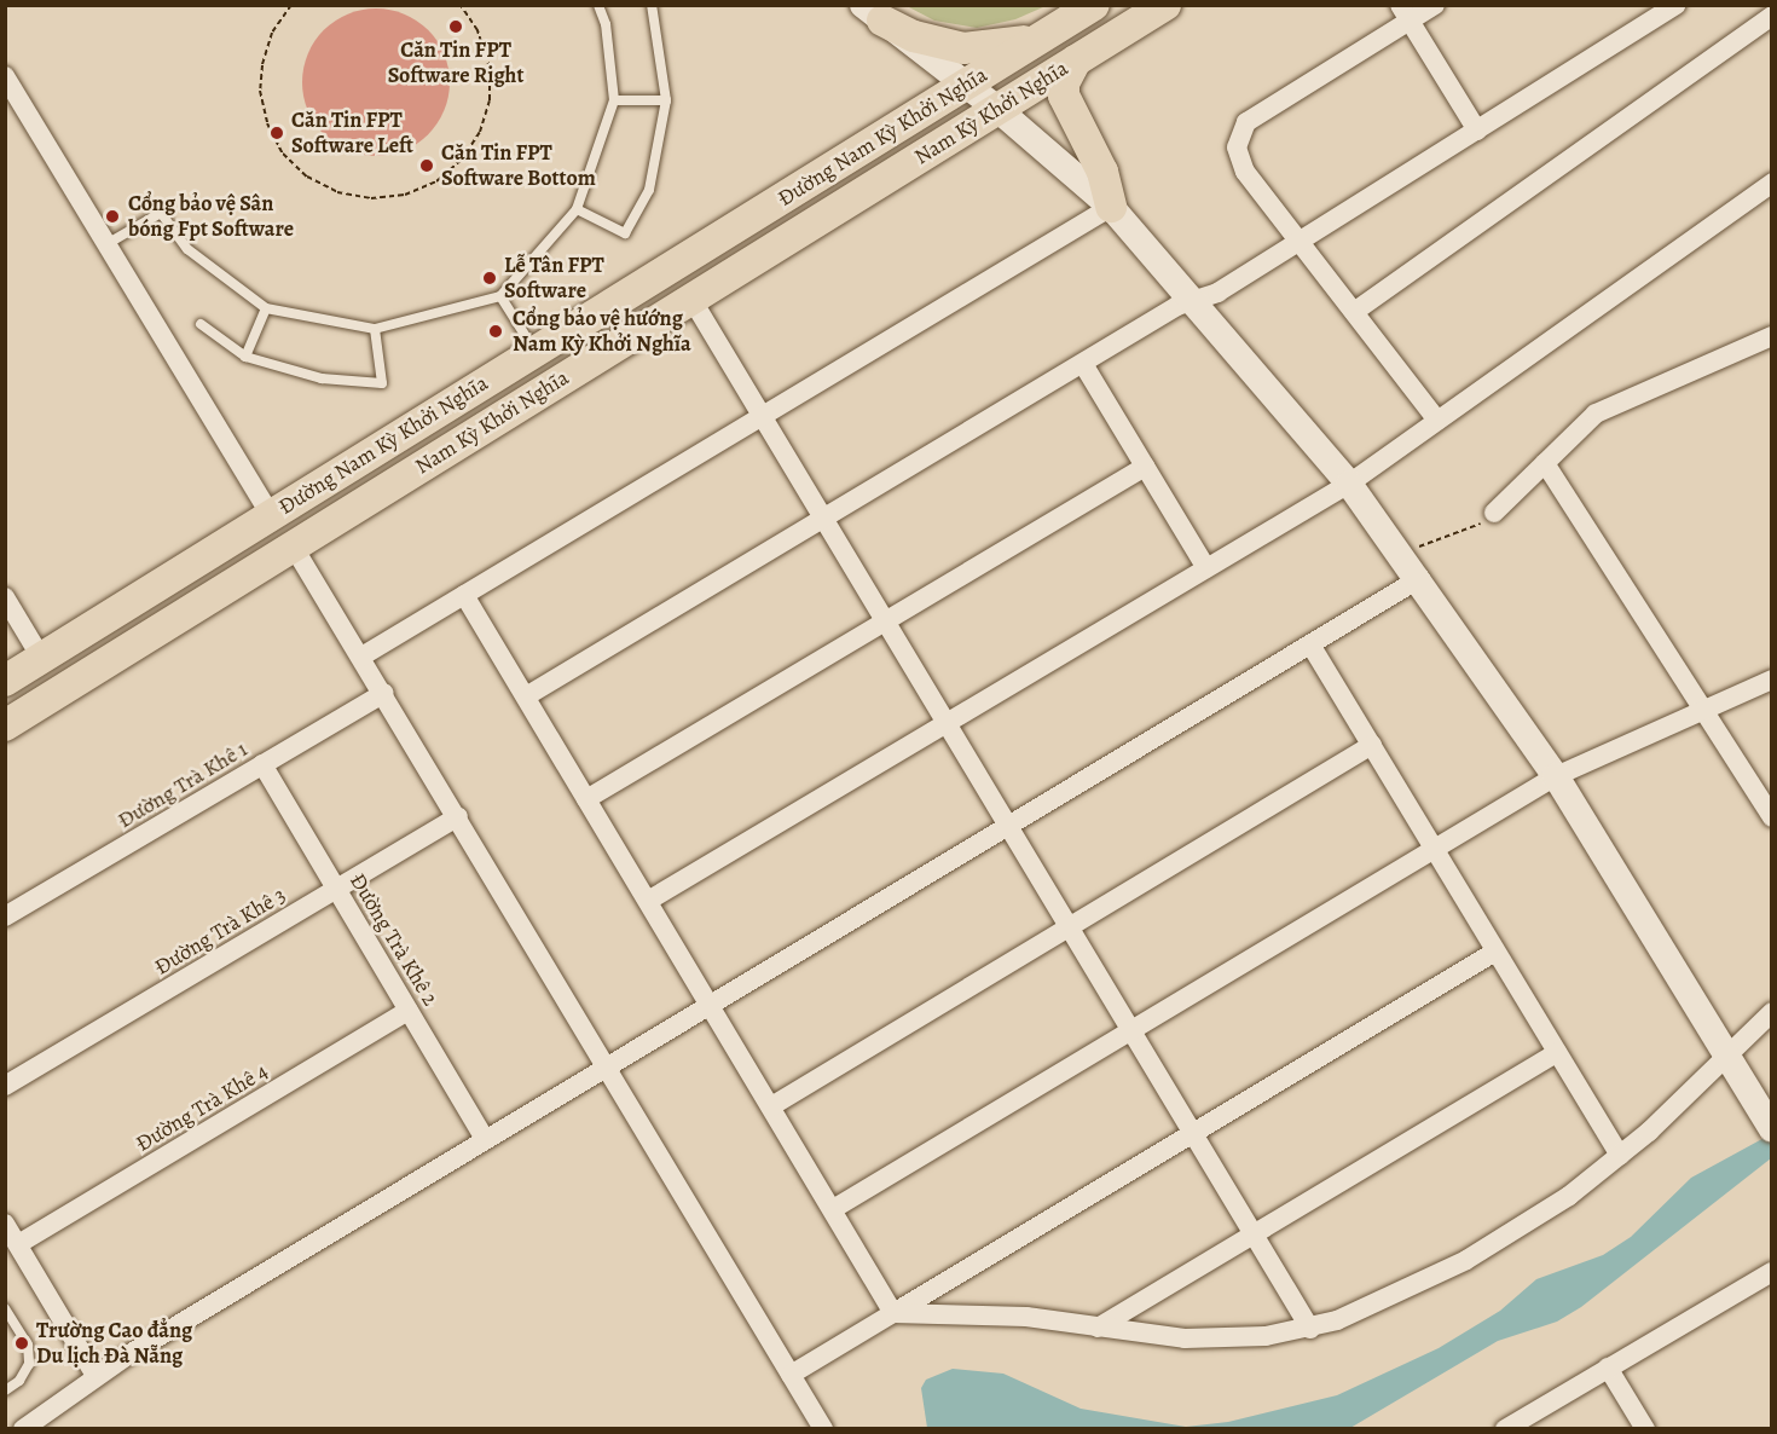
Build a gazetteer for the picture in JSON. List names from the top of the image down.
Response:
{
  "streets": {
    "main road": ["Nam Kỳ Khởi Nghĩa", "Đường Nam Kỳ Khởi Nghĩa"],
    "street": [
      "Đường Trà Khê 1",
      "Đường Trà Khê 3",
      "Đường Trà Khê 2",
      "Đường Trà Khê 4"
    ]
  },
  "crossings": [
    ["Đường Trà Khê 1", "Đường Trà Khê 2"],
    ["Đường Trà Khê 3", "Đường Trà Khê 2"],
    ["Đường Trà Khê 2", "Đường Trà Khê 4"]
  ],
  "places": [
    "Căn Tin FPT Software Right",
    "Căn Tin FPT Software Left",
    "Căn Tin FPT Software Bottom",
    "Cổng bảo vệ Sân bóng Fpt Software",
    "Lễ Tân FPT Software",
    "Cổng bảo vệ hướng Nam Kỳ Khởi Nghĩa",
    "Trường Cao đẳng Du lịch Đà Nẵng"
  ]
}
